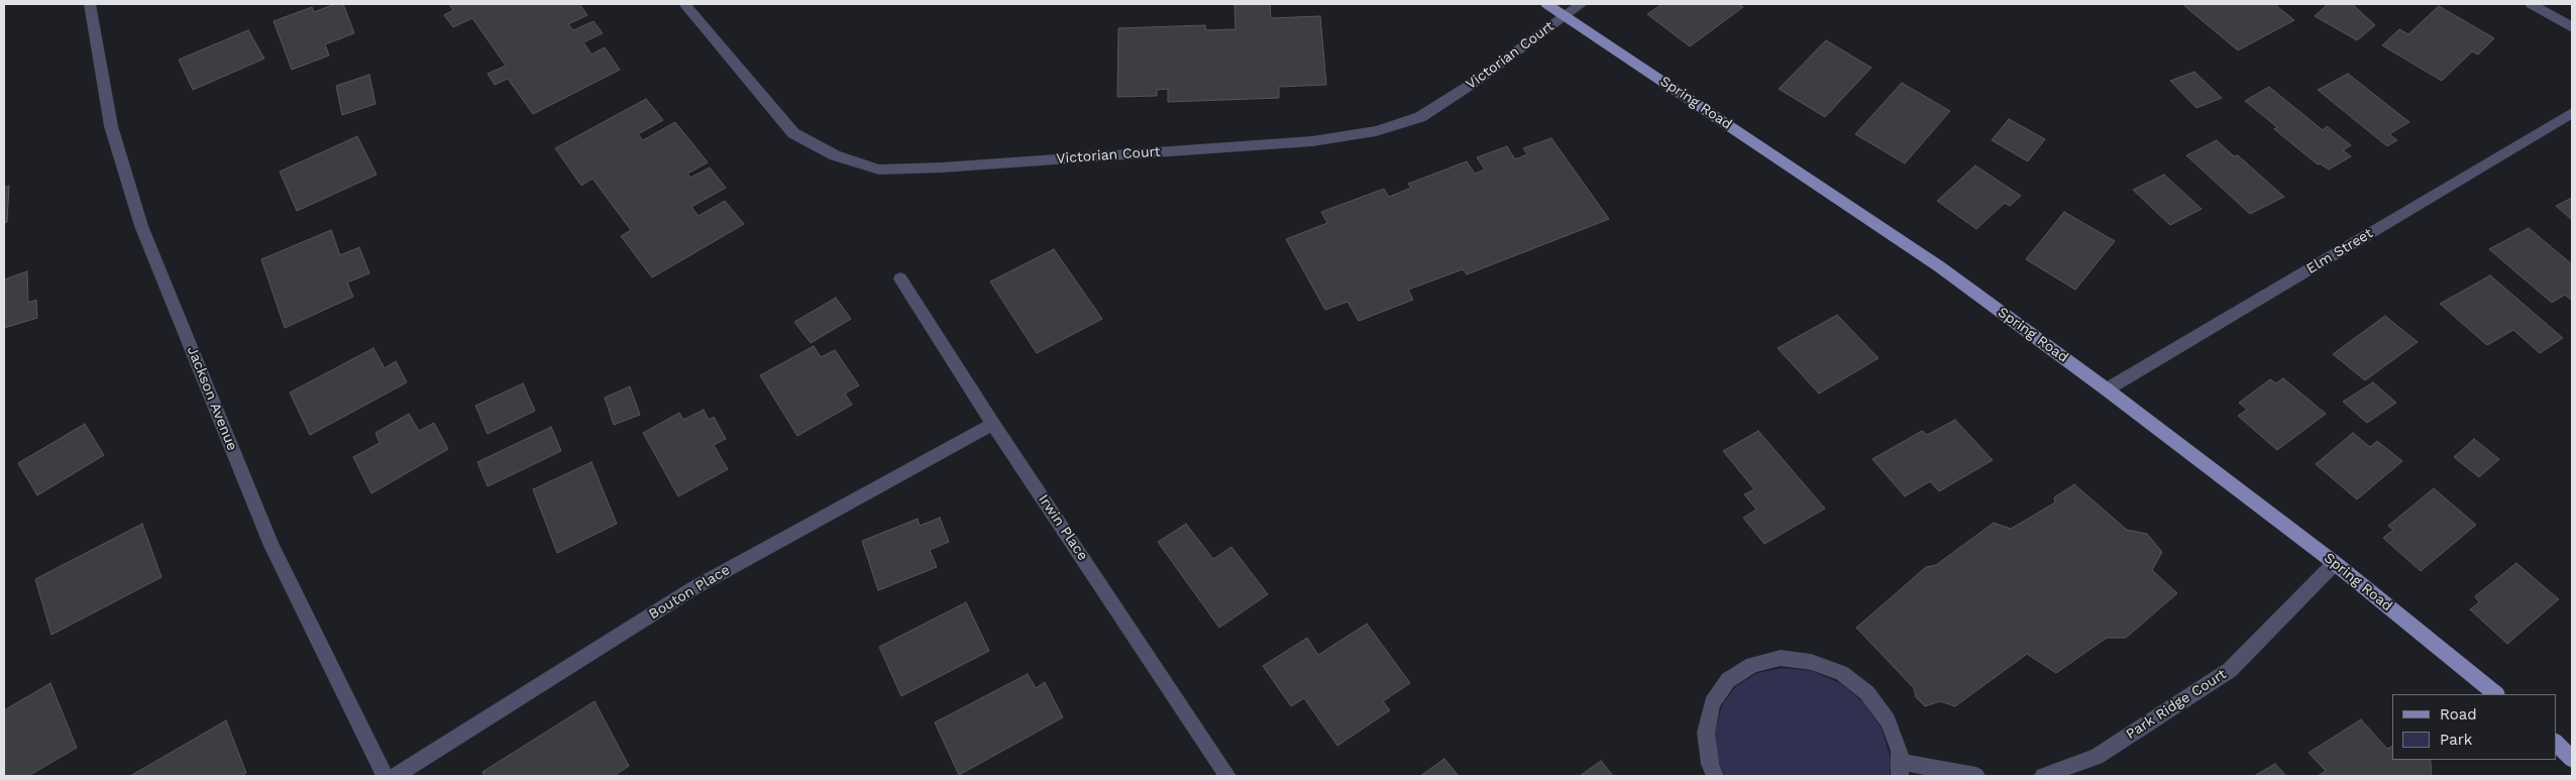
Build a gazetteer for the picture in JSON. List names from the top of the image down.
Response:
{
  "streets": {
    "main road": ["Spring Road"],
    "street": [
      "Victorian Court",
      "Elm Street",
      "Jackson Avenue",
      "Irwin Place",
      "Bouton Place",
      "Park Ridge Court"
    ]
  },
  "crossings": [
    ["Victorian Court", "Spring Road"],
    ["Spring Road", "Elm Street"],
    ["Spring Road", "Park Ridge Court"],
    ["Irwin Place", "Bouton Place"]
  ],
  "legend": ["Road", "Park"]
}
